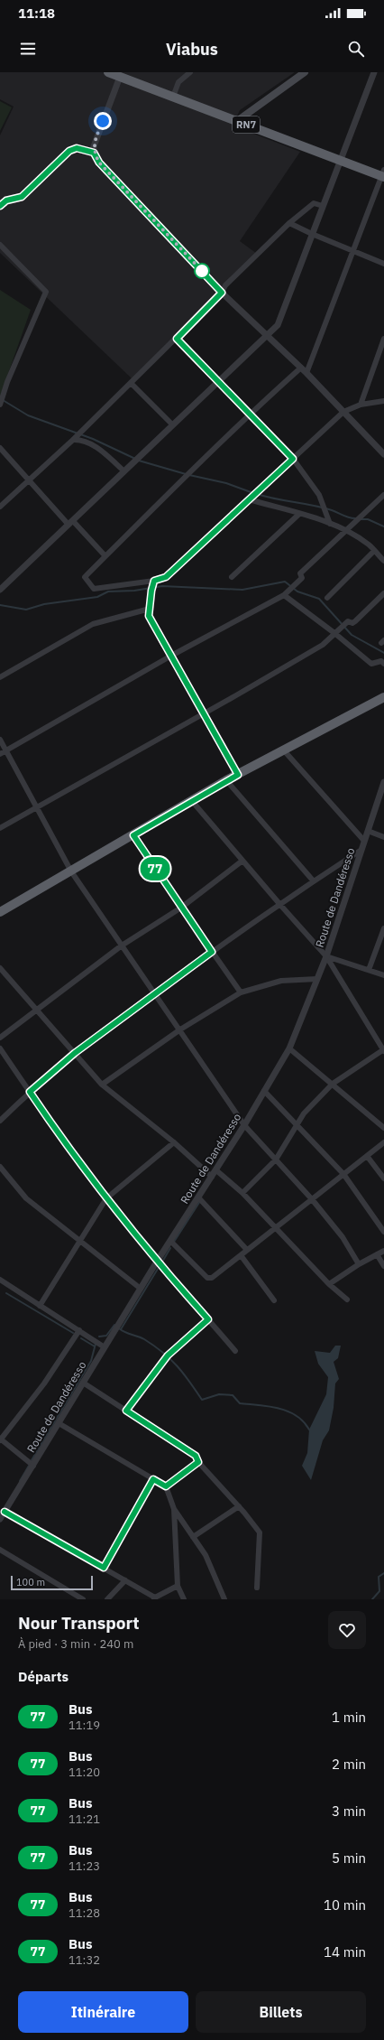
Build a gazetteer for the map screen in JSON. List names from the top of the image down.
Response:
{
  "streets": {
    "highway": ["RN7"],
    "street": ["Route de Dandéresso"]
  },
  "lines": ["bus line 77"],
  "scale_bar": "100 m",
  "page": {
    "status": "11:18",
    "header": "Viabus",
    "on_map": "77",
    "scale": "100 m",
    "heading": [
      ["Nour Transport", "À pied · 3 min · 240 m"],
      "Départs"
    ],
    "list": [
      {
        "mark": "77",
        "name": "Bus",
        "note": "11:19",
        "value": "1 min"
      },
      {
        "mark": "77",
        "name": "Bus",
        "note": "11:20",
        "value": "2 min"
      },
      {
        "mark": "77",
        "name": "Bus",
        "note": "11:21",
        "value": "3 min"
      },
      {
        "mark": "77",
        "name": "Bus",
        "note": "11:23",
        "value": "5 min"
      },
      {
        "mark": "77",
        "name": "Bus",
        "note": "11:28",
        "value": "10 min"
      },
      {
        "mark": "77",
        "name": "Bus",
        "note": "11:32",
        "value": "14 min"
      }
    ],
    "buttons": ["Itinéraire", "Billets"]
  }
}
